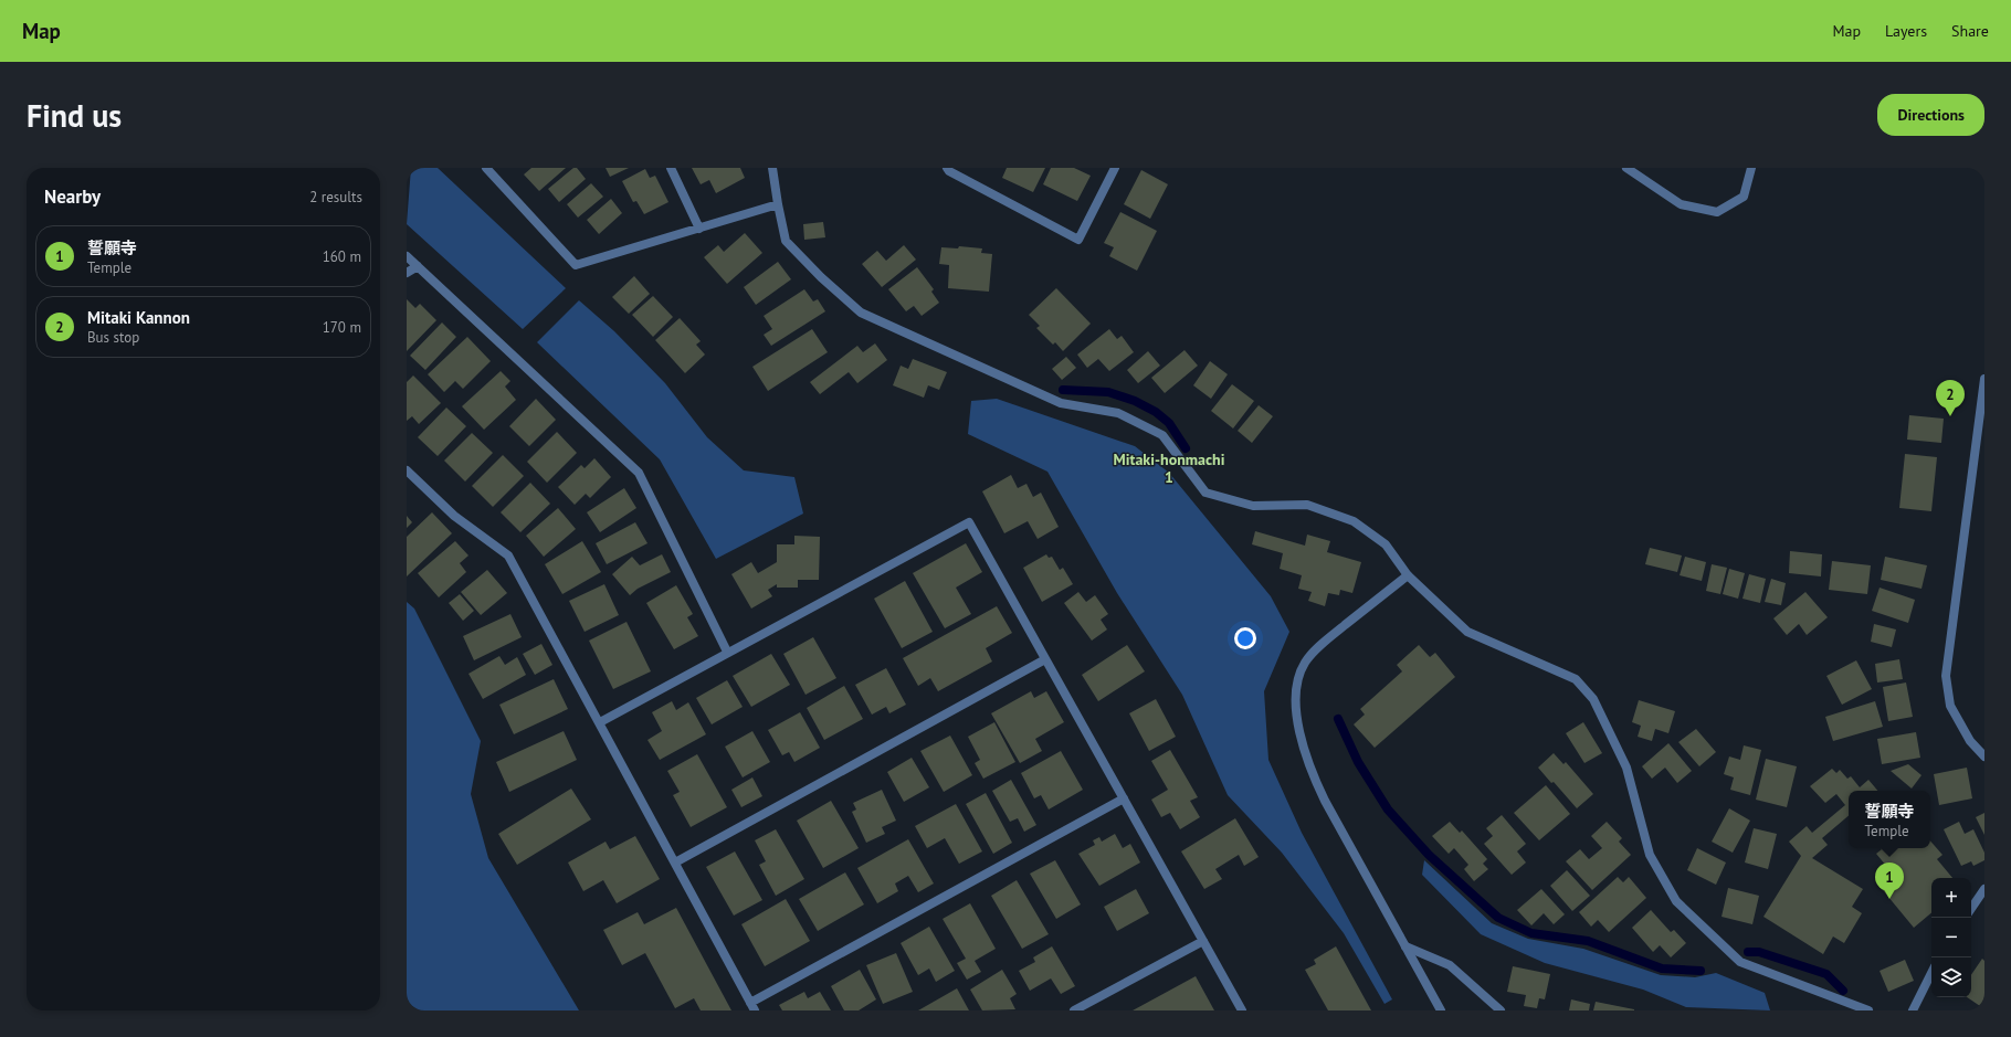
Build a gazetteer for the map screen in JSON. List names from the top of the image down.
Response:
{
  "districts": ["Mitaki-honmachi 1"],
  "page": {
    "header": "Map",
    "nav": ["Map", "Layers", "Share"],
    "buttons": "Directions",
    "title": "Find us",
    "heading": ["Nearby", "2 results"],
    "list": [
      {
        "mark": "1",
        "name": "誓願寺",
        "note": "Temple",
        "value": "160 m"
      },
      {
        "mark": "2",
        "name": "Mitaki Kannon",
        "note": "Bus stop",
        "value": "170 m"
      }
    ],
    "pins": ["2", "1"],
    "popup": ["誓願寺", "Temple"],
    "map_buttons": ["+", "−"]
  }
}
